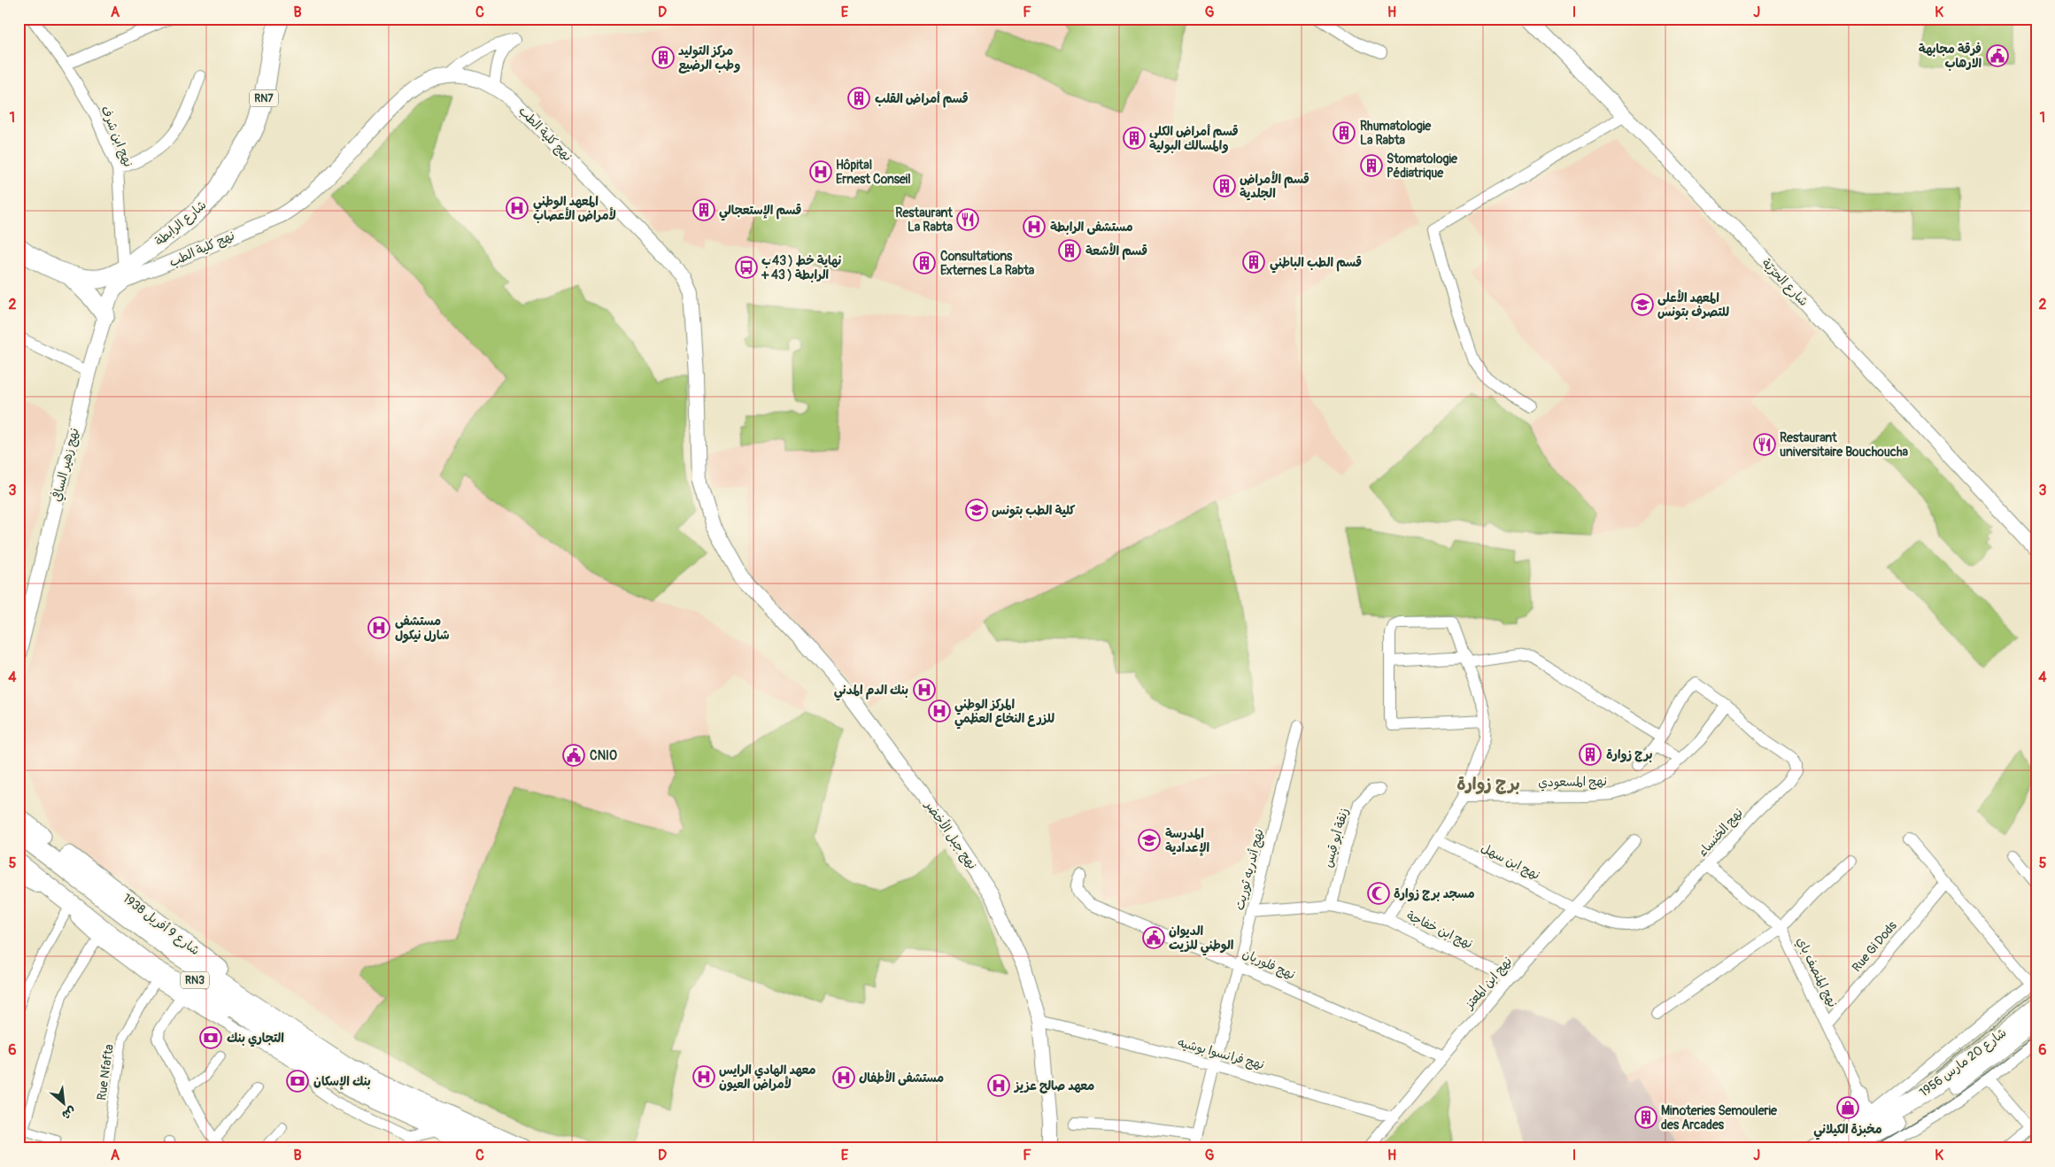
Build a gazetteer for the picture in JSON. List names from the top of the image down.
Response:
{
  "streets": {
    "main road": [
      "RN7",
      "شارع الرابطة",
      "شارع 9 أفريل 1938",
      "RN3",
      "شارع 20 مارس 1956"
    ],
    "street": [
      "نهج كلية الطب",
      "نهج ابن شرف",
      "شارع الحرّيّة",
      "نهج زهير السافي",
      "نهج المسعودي",
      "نهج الخنساء",
      "نهج جبل الأخضر",
      "زنقة أبو قيس",
      "نهج ابن سهل",
      "نهج أندريه ثوريت",
      "نهج ابن خفاجة",
      "Rue Gi Dods",
      "نهج فلوريان",
      "نهج المنصف باي",
      "نهج ابن المعتز",
      "نهج فرانسوا بوشيه",
      "Rue Nfafta"
    ]
  },
  "crossings": [
    ["RN7", "نهج كلية الطب"],
    ["RN7", "نهج ابن شرف"],
    ["RN7", "شارع الرابطة"],
    ["RN7", "نهج زهير السافي"],
    ["نهج كلية الطب", "نهج ابن شرف"],
    ["نهج كلية الطب", "شارع الرابطة"],
    ["نهج كلية الطب", "نهج زهير السافي"],
    ["نهج كلية الطب", "نهج جبل الأخضر"],
    ["نهج ابن شرف", "شارع الرابطة"],
    ["نهج ابن شرف", "نهج زهير السافي"],
    ["شارع الرابطة", "نهج زهير السافي"],
    ["نهج المسعودي", "نهج الخنساء"],
    ["نهج الخنساء", "نهج ابن سهل"],
    ["نهج الخنساء", "نهج المنصف باي"],
    ["نهج الخنساء", "نهج ابن المعتز"],
    ["نهج جبل الأخضر", "نهج فرانسوا بوشيه"],
    ["زنقة أبو قيس", "نهج ابن خفاجة"],
    ["نهج ابن سهل", "نهج ابن المعتز"],
    ["نهج أندريه ثوريت", "نهج ابن خفاجة"],
    ["نهج أندريه ثوريت", "نهج فلوريان"],
    ["نهج أندريه ثوريت", "نهج فرانسوا بوشيه"],
    ["نهج ابن خفاجة", "نهج ابن المعتز"],
    ["Rue Gi Dods", "نهج المنصف باي"],
    ["نهج فلوريان", "نهج ابن المعتز"],
    ["نهج المنصف باي", "شارع 20 مارس 1956"],
    ["نهج ابن المعتز", "نهج فرانسوا بوشيه"]
  ],
  "districts": ["برج زوارة"],
  "places": {
    "public building": ["فرقة مجابهة الارهاب", "CNIO", "الديوان الوطني للزيت"],
    "building": [
      "مركز التوليد وطب الرضيع",
      "قسم أمراض القلب",
      "Rhumatologie La Rabta",
      "قسم أمراض الكلى والمسالك البولية",
      "Stomatologie Pédiatrique",
      "قسم الأمراض الجلدية",
      "قسم الإستعجالي",
      "قسم الأشعة",
      "قسم الطب الباطني",
      "Consultations Externes La Rabta",
      "برج زوارة",
      "Minoteries Semoulerie des Arcades"
    ],
    "hospital": [
      "Hôpital Ernest Conseil",
      "المعهد الوطني لأمراض الأعصاب",
      "مستشفى الرابطة",
      "مستشفى شارل نيكول",
      "بنك الدم المدني",
      "المركز الوطني للزرع النخاع العظمي",
      "معهد الهادي الرايس لأمراض العيون",
      "مستشفى الأطفال",
      "معهد صالح عزيز"
    ],
    "restaurant": ["Restaurant La Rabta", "Restaurant universitaire Bouchoucha"],
    "bus stop": ["نهاية خط ( 43ب + 43 ) الرابطة"],
    "school or university": ["المعهد الأعلى للتصرف بتونس", "كلية الطب بتونس", "المدرسة الإعدادية"],
    "mosque": ["مسجد برج زوارة"],
    "bank": ["التجاري بنك", "بنك الإسكان"],
    "shop": ["مخبزة الكيلاني"]
  },
  "north": "bottom right",
  "grid": {
    "columns": [
      "A",
      "B",
      "C",
      "D",
      "E",
      "F",
      "G",
      "H",
      "I",
      "J",
      "K"
    ],
    "rows": [
      "1",
      "2",
      "3",
      "4",
      "5",
      "6"
    ]
  }
}
